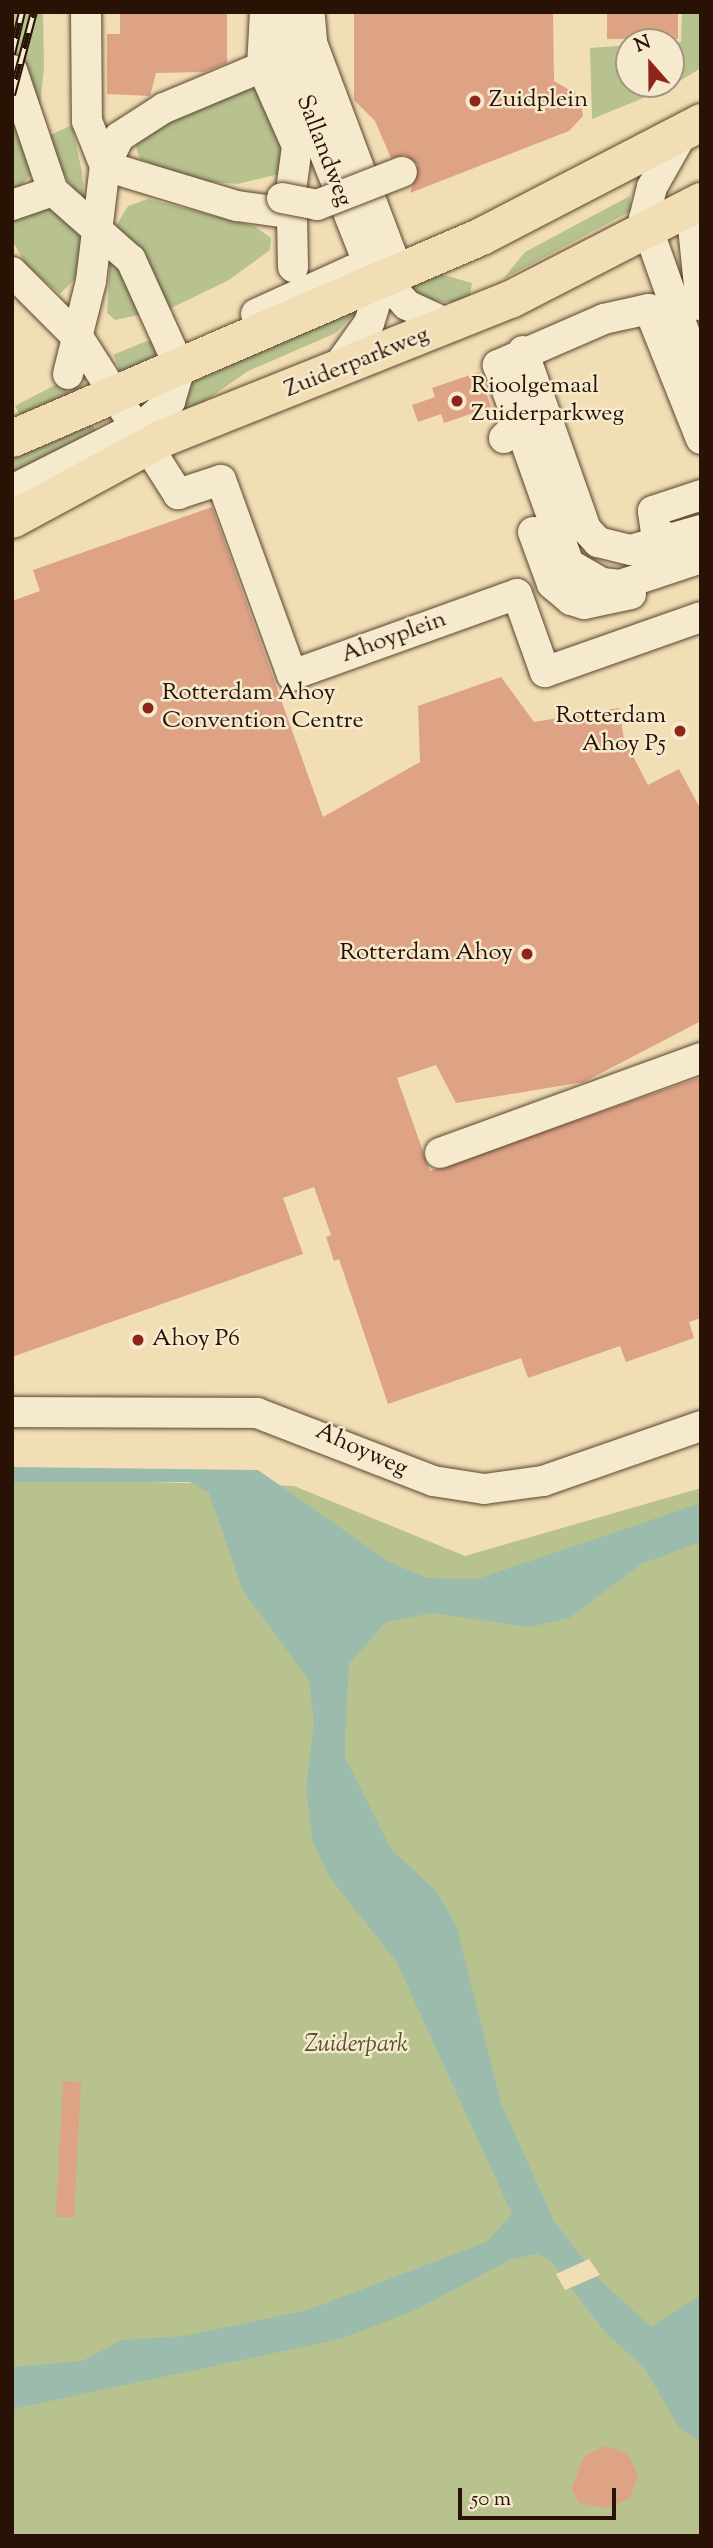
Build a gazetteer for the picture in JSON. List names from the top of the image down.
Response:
{
  "streets": {
    "main road": ["Zuiderparkweg"],
    "street": ["Sallandweg", "Ahoyplein", "Ahoyweg"]
  },
  "crossings": [
    ["Sallandweg", "Zuiderparkweg"],
    ["Zuiderparkweg", "Ahoyplein"]
  ],
  "parks": ["Zuiderpark"],
  "places": [
    "Zuidplein",
    "Rioolgemaal Zuiderparkweg",
    "Rotterdam Ahoy Convention Centre",
    "Rotterdam Ahoy P5",
    "Rotterdam Ahoy",
    "Ahoy P6"
  ],
  "scale_bar": "50 m",
  "north": "top"
}
